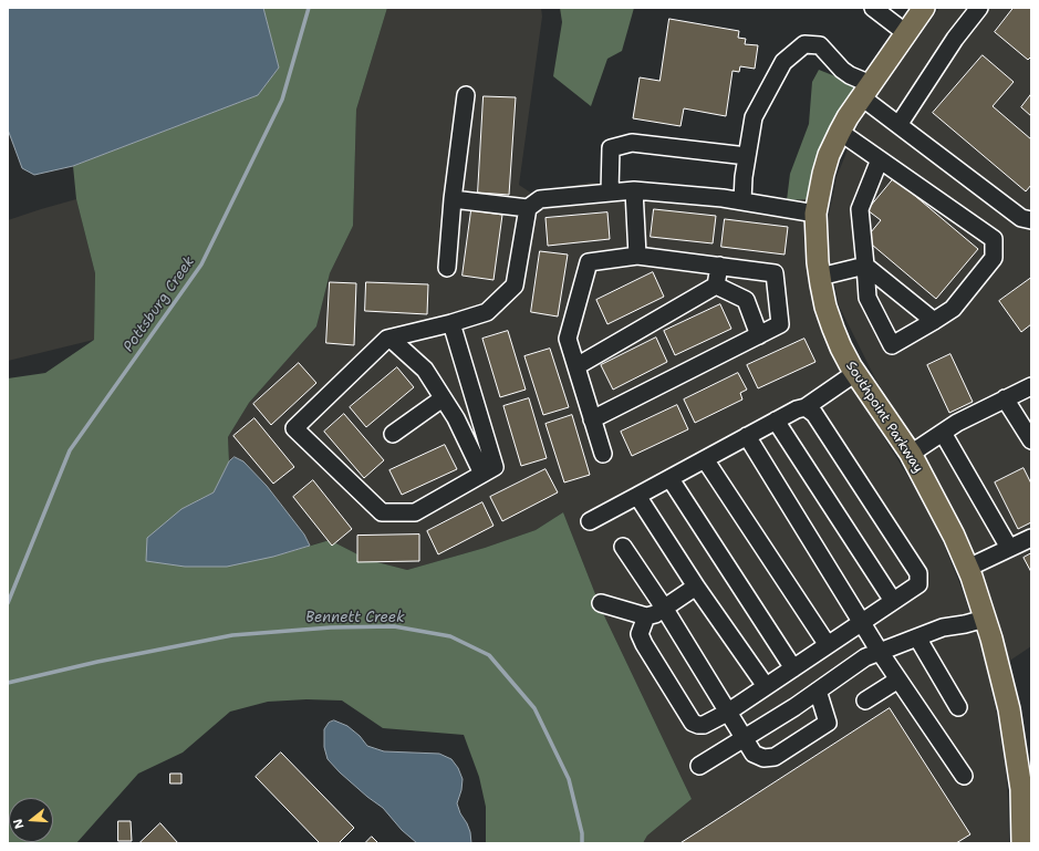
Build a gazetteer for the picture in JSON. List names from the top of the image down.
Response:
{
  "streets": {
    "main road": ["Southpoint Parkway"]
  },
  "water": ["Pottsburg Creek", "Bennett Creek"],
  "north": "left"
}
